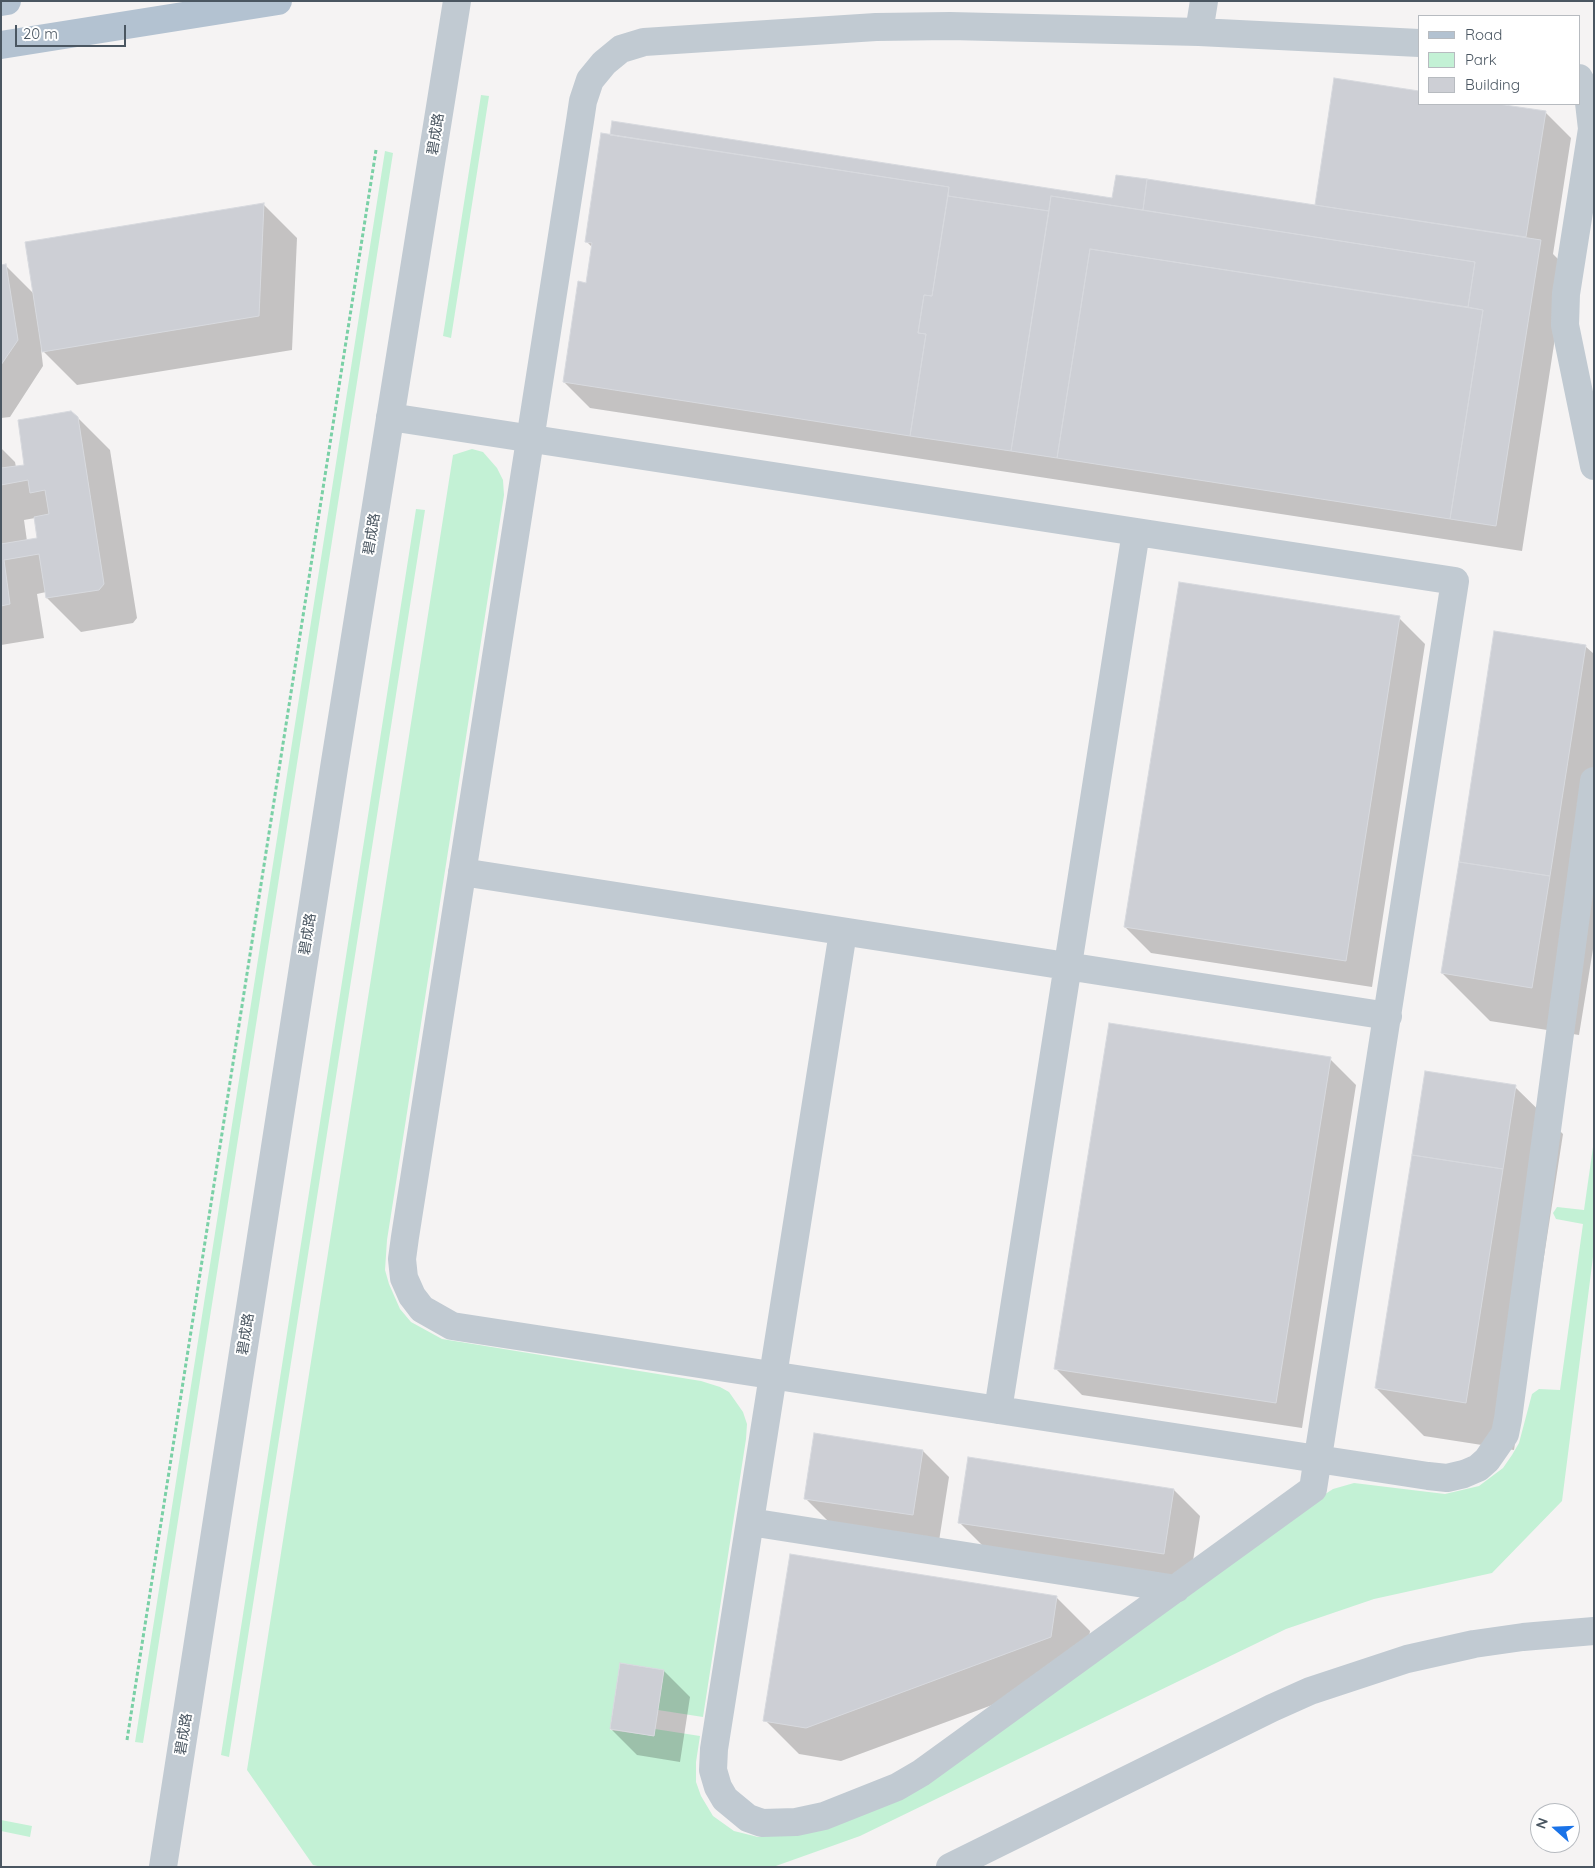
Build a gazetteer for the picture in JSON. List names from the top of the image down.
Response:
{
  "streets": {
    "street": ["碧成路"]
  },
  "legend": ["Road", "Park", "Building"],
  "scale_bar": "20 m",
  "north": "left"
}
